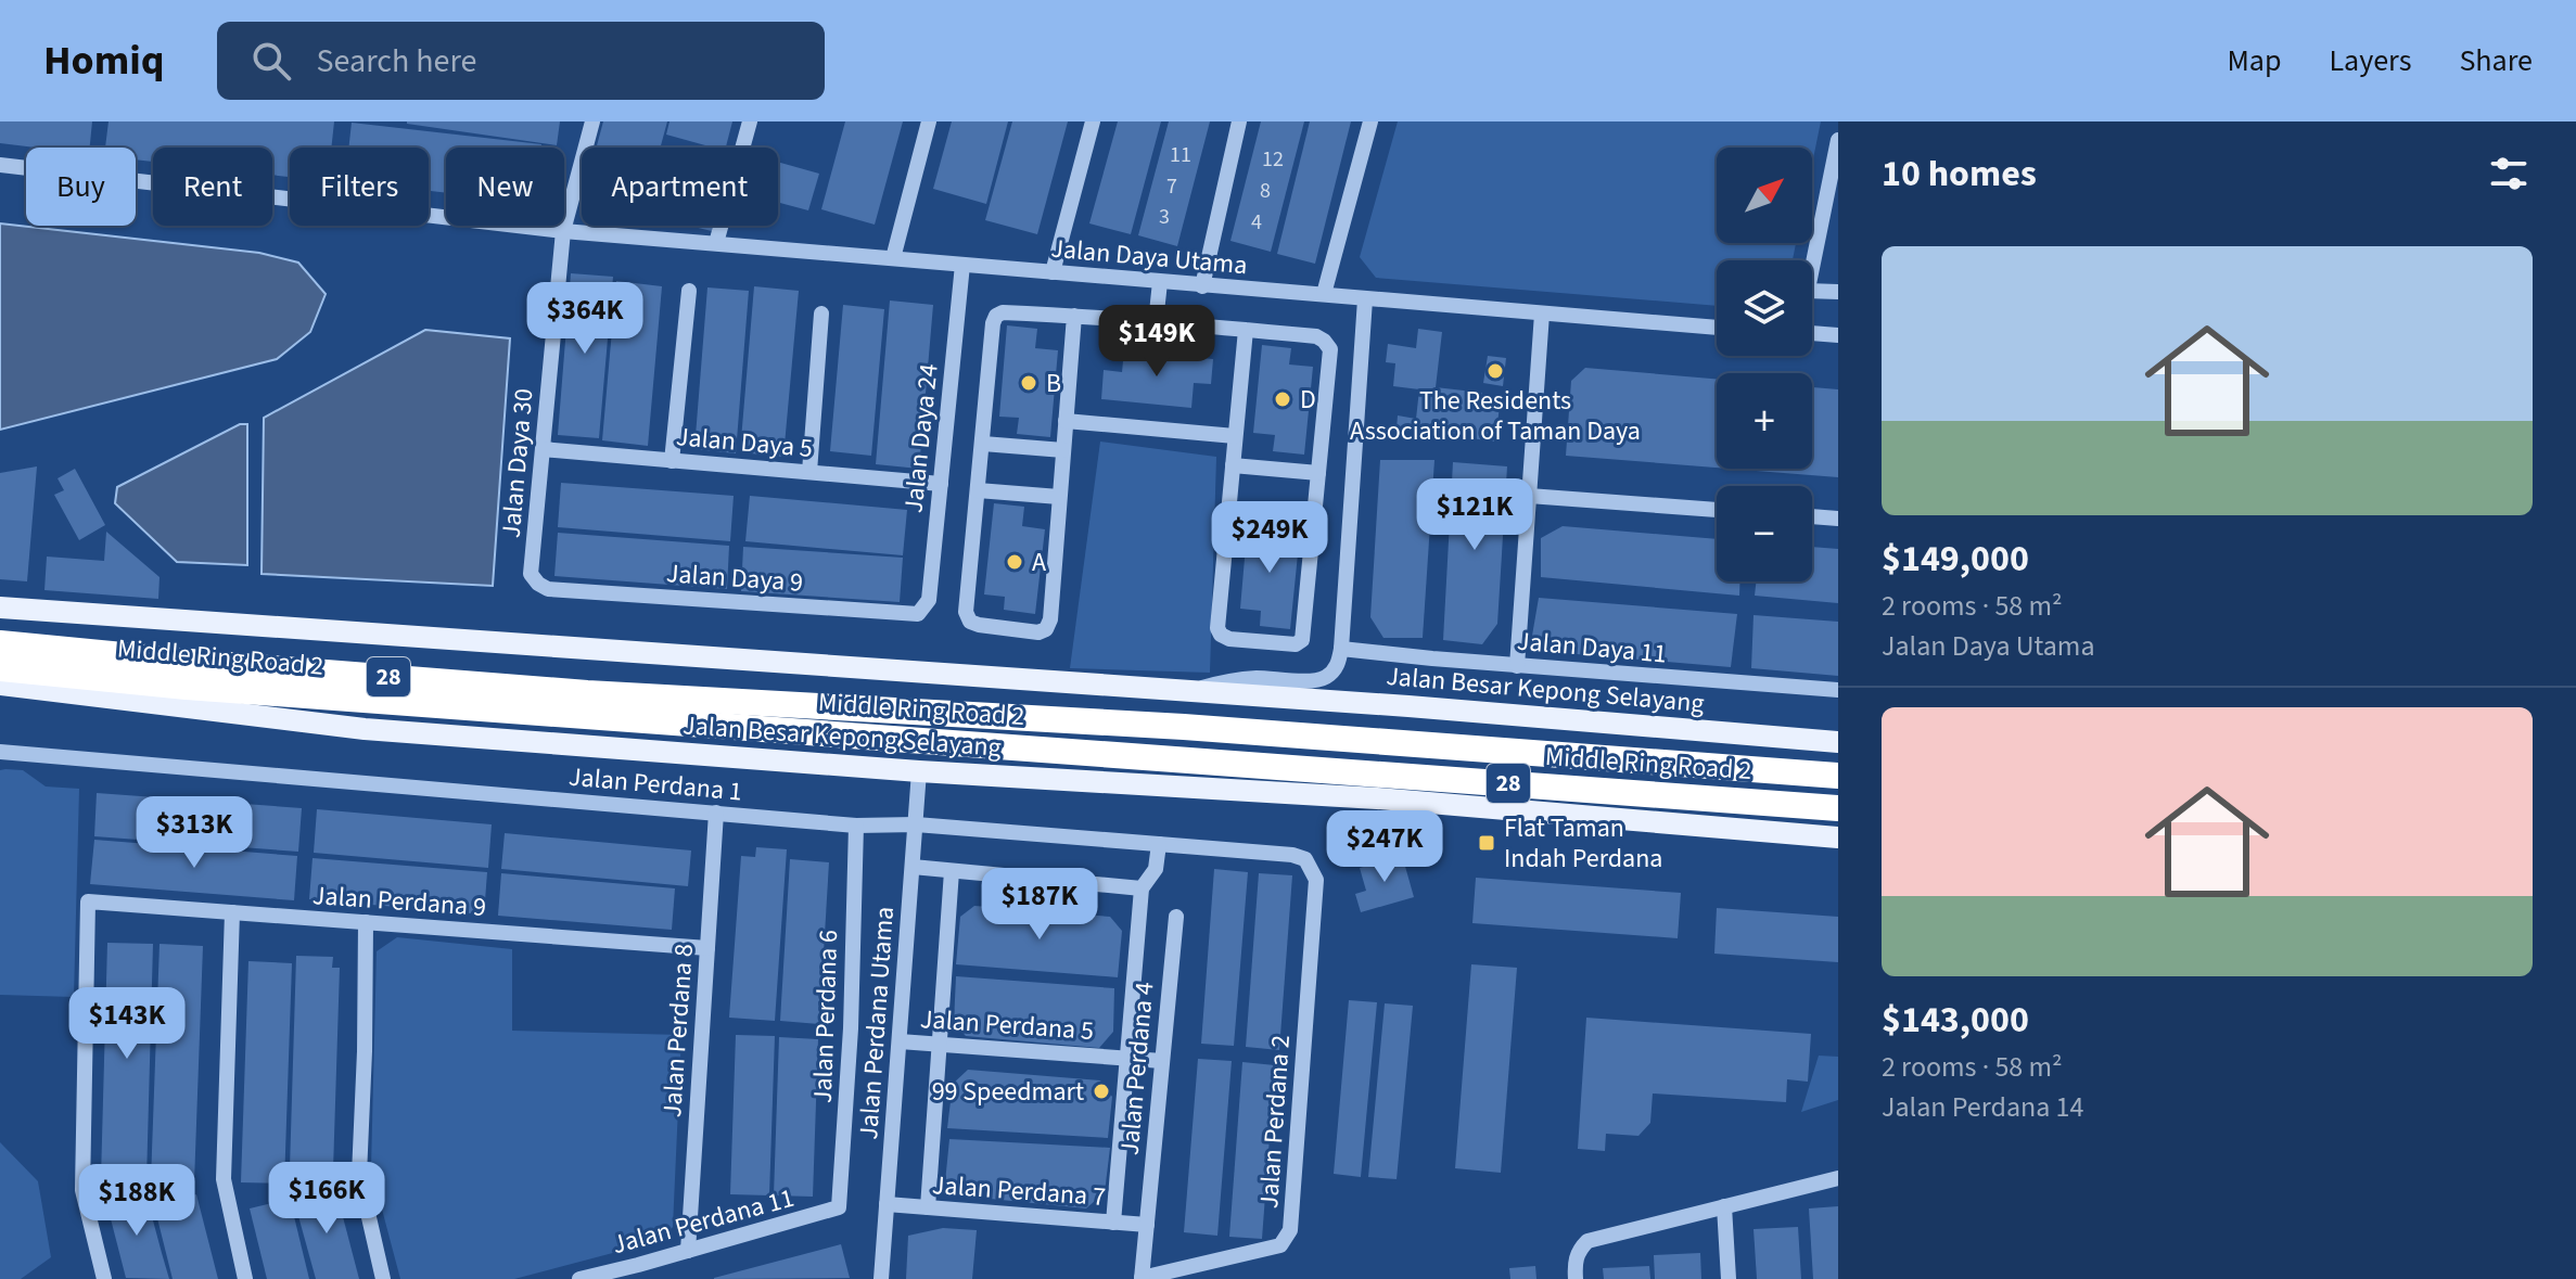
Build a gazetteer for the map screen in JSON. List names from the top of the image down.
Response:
{
  "streets": {
    "highway": ["Middle Ring Road 2", "28"],
    "main road": ["Jalan Besar Kepong Selayang"],
    "street": [
      "Jalan Daya Utama",
      "Jalan Daya 24",
      "Jalan Daya 5",
      "Jalan Daya 30",
      "Jalan Daya 9",
      "Jalan Daya 11",
      "Jalan Perdana 1",
      "Jalan Perdana 9",
      "Jalan Perdana 6",
      "Jalan Perdana Utama",
      "Jalan Perdana 5",
      "Jalan Perdana 8",
      "Jalan Perdana 4",
      "Jalan Perdana 2",
      "Jalan Perdana 7",
      "Jalan Perdana 11"
    ]
  },
  "crossings": [
    ["Jalan Daya Utama", "Jalan Daya 24"],
    ["Jalan Daya Utama", "Jalan Daya 30"],
    ["Jalan Daya 24", "Jalan Daya 5"],
    ["Jalan Daya 24", "Jalan Daya 9"],
    ["Jalan Daya 5", "Jalan Daya 30"],
    ["Jalan Daya 30", "Jalan Daya 9"],
    ["Jalan Besar Kepong Selayang", "Jalan Perdana Utama"],
    ["Jalan Perdana 1", "Jalan Perdana 6"],
    ["Jalan Perdana 1", "Jalan Perdana Utama"],
    ["Jalan Perdana 1", "Jalan Perdana 8"],
    ["Jalan Perdana 1", "Jalan Perdana 2"],
    ["Jalan Perdana 9", "Jalan Perdana 8"],
    ["Jalan Perdana 6", "Jalan Perdana 11"],
    ["Jalan Perdana Utama", "Jalan Perdana 5"],
    ["Jalan Perdana Utama", "Jalan Perdana 7"],
    ["Jalan Perdana 5", "Jalan Perdana 4"],
    ["Jalan Perdana 8", "Jalan Perdana 11"],
    ["Jalan Perdana 4", "Jalan Perdana 2"],
    ["Jalan Perdana 4", "Jalan Perdana 7"]
  ],
  "places": {
    "other": [
      "The Residents Association of Taman Daya",
      "B",
      "D",
      "A",
      "99 Speedmart"
    ],
    "transit": ["Flat Taman Indah Perdana"]
  },
  "house_numbers": [
    "11",
    "12",
    "7",
    "8",
    "3",
    "4"
  ],
  "north": "top right",
  "page": {
    "header": "Homiq",
    "search": "Search here",
    "nav": ["Map", "Layers", "Share"],
    "heading": "10 homes",
    "map_buttons": ["+", "−"],
    "chip": [
      "Buy",
      "Rent",
      "Filters",
      "New",
      "Apartment"
    ],
    "list": [
      {
        "name": "$149,000",
        "note": "2 rooms · 58 m² · Jalan Daya Utama"
      },
      {
        "name": "$143,000",
        "note": "2 rooms · 58 m² · Jalan Perdana 14"
      }
    ],
    "price": [
      "$364K",
      "$149K",
      "$121K",
      "$249K",
      "$313K",
      "$247K",
      "$187K",
      "$143K",
      "$166K",
      "$188K"
    ]
  }
}
